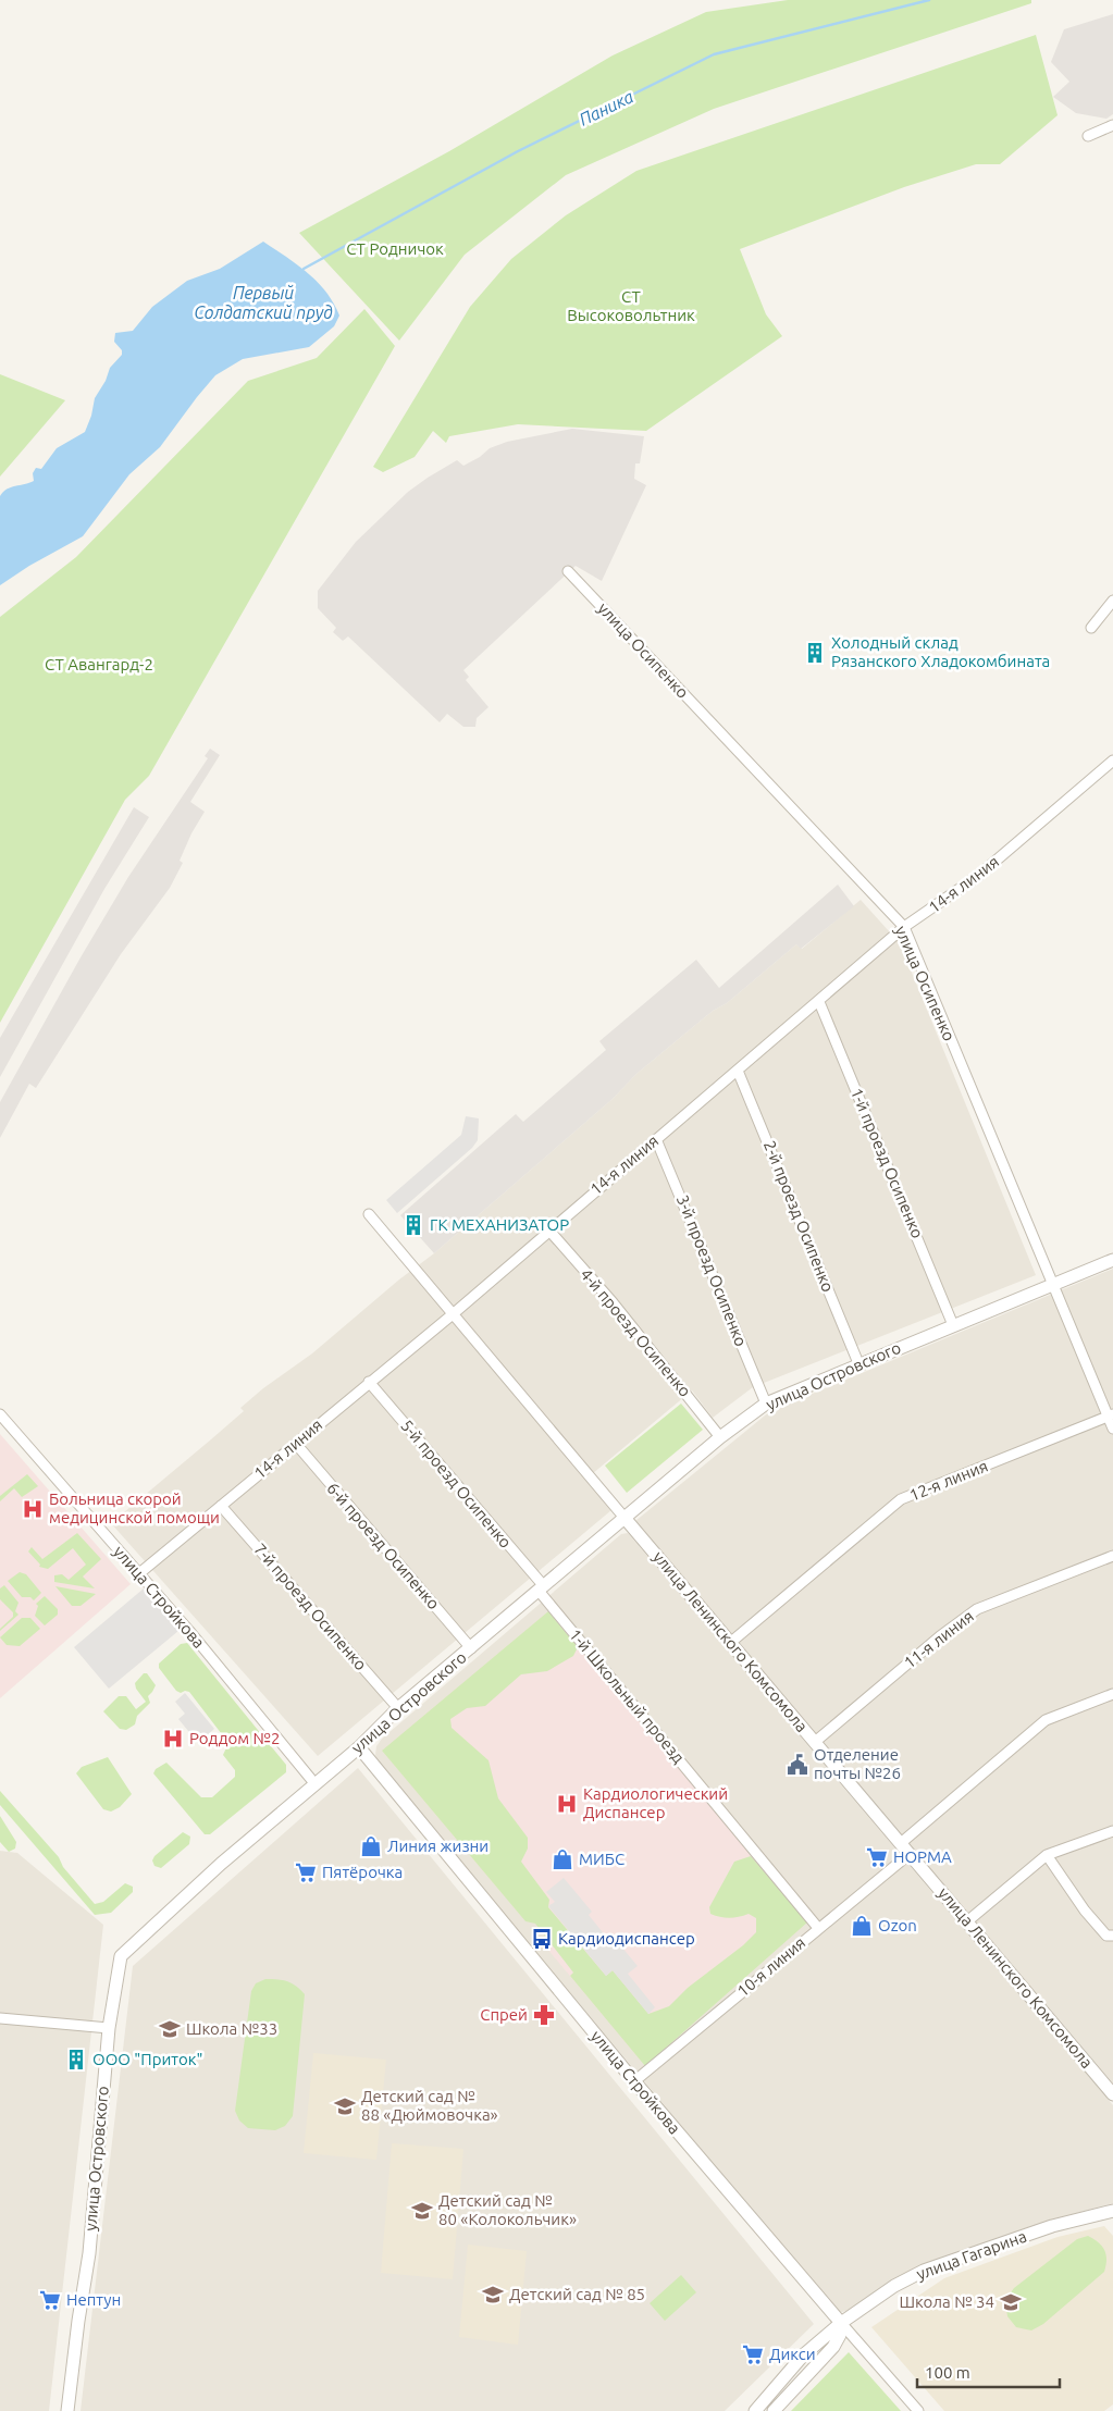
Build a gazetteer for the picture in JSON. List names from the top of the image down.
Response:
{
  "streets": {
    "street": [
      "улица Осипенко",
      "14-я линия",
      "1-й проезд Осипенко",
      "2-й проезд Осипенко",
      "3-й проезд Осипенко",
      "4-й проезд Осипенко",
      "улица Островского",
      "12-я линия",
      "5-й проезд Осипенко",
      "6-й проезд Осипенко",
      "улица Стройкова",
      "7-й проезд Осипенко",
      "11-я линия",
      "улица Ленинского Комсомола",
      "1-й Школьный проезд",
      "10-я линия",
      "улица Гагарина"
    ]
  },
  "crossings": [
    ["улица Осипенко", "14-я линия"],
    ["улица Осипенко", "улица Островского"],
    ["улица Осипенко", "12-я линия"],
    ["14-я линия", "1-й проезд Осипенко"],
    ["14-я линия", "2-й проезд Осипенко"],
    ["14-я линия", "3-й проезд Осипенко"],
    ["14-я линия", "4-й проезд Осипенко"],
    ["14-я линия", "5-й проезд Осипенко"],
    ["14-я линия", "6-й проезд Осипенко"],
    ["14-я линия", "улица Стройкова"],
    ["14-я линия", "7-й проезд Осипенко"],
    ["14-я линия", "улица Ленинского Комсомола"],
    ["1-й проезд Осипенко", "улица Островского"],
    ["2-й проезд Осипенко", "улица Островского"],
    ["3-й проезд Осипенко", "улица Островского"],
    ["4-й проезд Осипенко", "улица Островского"],
    ["улица Островского", "5-й проезд Осипенко"],
    ["улица Островского", "6-й проезд Осипенко"],
    ["улица Островского", "улица Стройкова"],
    ["улица Островского", "7-й проезд Осипенко"],
    ["улица Островского", "улица Ленинского Комсомола"],
    ["улица Островского", "1-й Школьный проезд"],
    ["12-я линия", "улица Ленинского Комсомола"],
    ["5-й проезд Осипенко", "1-й Школьный проезд"],
    ["улица Стройкова", "10-я линия"],
    ["улица Стройкова", "улица Гагарина"],
    ["11-я линия", "улица Ленинского Комсомола"],
    ["улица Ленинского Комсомола", "10-я линия"],
    ["1-й Школьный проезд", "10-я линия"]
  ],
  "water": ["Паника", "Первый Солдатский пруд"],
  "parks": ["СТ Родничок", "СТ Высоковольтник", "СТ Авангард-2"],
  "places": {
    "building": ["Холодный склад Рязанского Хладокомбината", "ГК МЕХАНИЗАТОР", "ООО \"Приток\""],
    "hospital": ["Больница скорой медицинской помощи", "Роддом №2", "Кардиологический Диспансер"],
    "public building": ["Отделение почты №26"],
    "shop": ["Линия жизни", "МИБС", "Ozon"],
    "supermarket": [
      "НОРМА",
      "Пятёрочка",
      "Нептун",
      "Дикси"
    ],
    "bus stop": ["Кардиодиспансер"],
    "pharmacy": ["Спрей"],
    "school or university": [
      "Школа №33",
      "Детский сад № 88 «Дюймовочка»",
      "Детский сад № 80 «Колокольчик»",
      "Детский сад № 85",
      "Школа № 34"
    ]
  },
  "scale_bar": "100 m"
}
